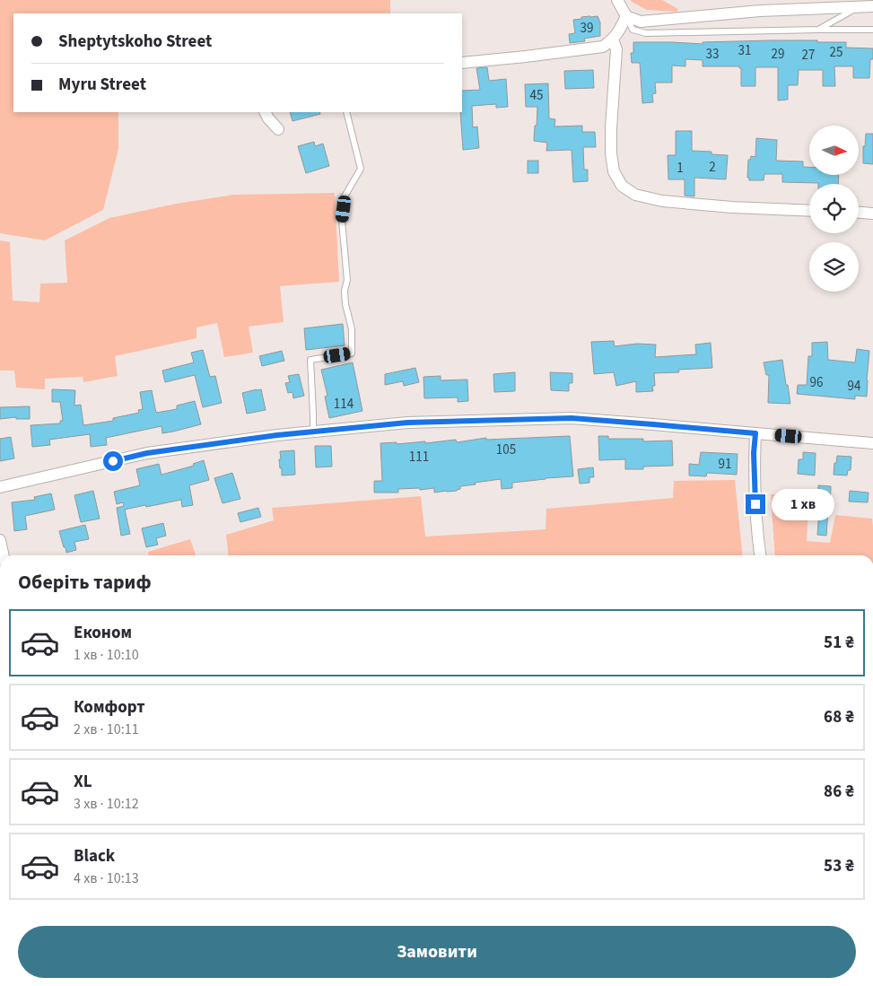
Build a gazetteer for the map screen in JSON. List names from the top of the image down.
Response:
{
  "house_numbers": [
    "39",
    "31",
    "25",
    "33",
    "29",
    "27",
    "45",
    "2",
    "1",
    "96",
    "94",
    "114",
    "105",
    "111",
    "91"
  ],
  "north": "right",
  "page": {
    "banner": ["Sheptytskoho Street", "Myru Street"],
    "bubble": "1 хв",
    "heading": "Оберіть тариф",
    "list": [
      {
        "name": "Економ",
        "note": "1 хв · 10:10",
        "value": "51 ₴"
      },
      {
        "name": "Комфорт",
        "note": "2 хв · 10:11",
        "value": "68 ₴"
      },
      {
        "name": "XL",
        "note": "3 хв · 10:12",
        "value": "86 ₴"
      },
      {
        "name": "Black",
        "note": "4 хв · 10:13",
        "value": "53 ₴"
      }
    ],
    "buttons": "Замовити"
  }
}
